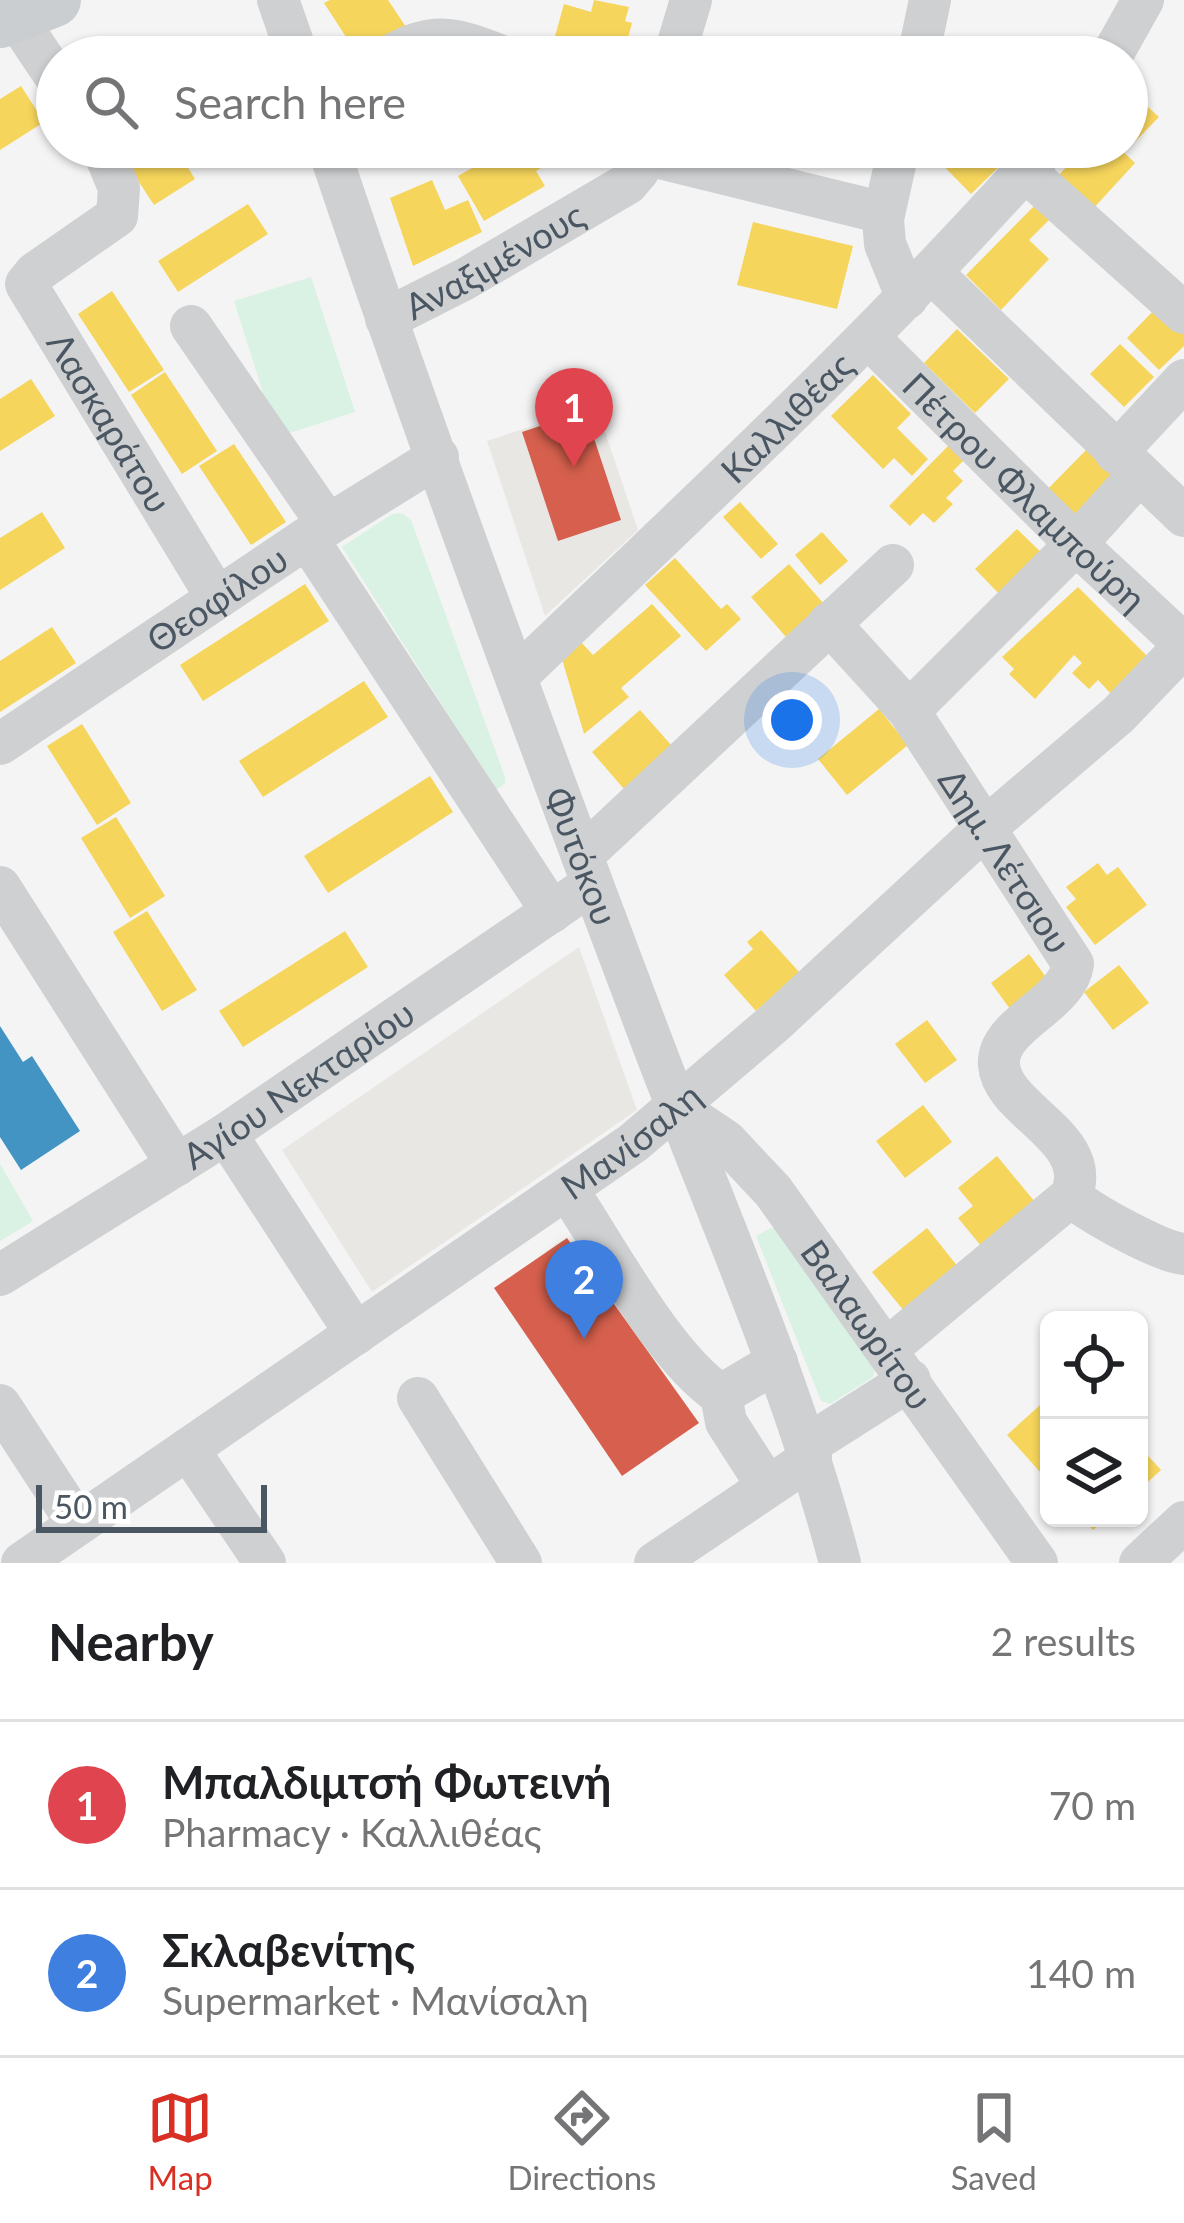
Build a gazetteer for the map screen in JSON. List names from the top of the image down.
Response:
{
  "streets": {
    "street": [
      "Αναξιμένους",
      "Καλλιθέας",
      "Λασκαράτου",
      "Πέτρου Φλαμπούρη",
      "Θεοφίλου",
      "Φυτόκου",
      "Δημ. Λέτσιου",
      "Αγίου Νεκταρίου",
      "Μανίσαλη",
      "Βαλαωρίτου"
    ]
  },
  "crossings": [
    ["Αναξιμένους", "Φυτόκου"],
    ["Καλλιθέας", "Πέτρου Φλαμπούρη"],
    ["Καλλιθέας", "Φυτόκου"],
    ["Λασκαράτου", "Θεοφίλου"],
    ["Πέτρου Φλαμπούρη", "Μανίσαλη"],
    ["Θεοφίλου", "Φυτόκου"],
    ["Φυτόκου", "Αγίου Νεκταρίου"],
    ["Φυτόκου", "Μανίσαλη"],
    ["Φυτόκου", "Βαλαωρίτου"],
    ["Δημ. Λέτσιου", "Αγίου Νεκταρίου"],
    ["Δημ. Λέτσιου", "Μανίσαλη"],
    ["Μανίσαλη", "Βαλαωρίτου"]
  ],
  "scale_bar": "50 m",
  "page": {
    "search": "Search here",
    "pins": ["1", "2"],
    "scale": "50 m",
    "heading": ["Nearby", "2 results"],
    "list": [
      {
        "mark": "1",
        "name": "Μπαλδιμτσή Φωτεινή",
        "note": "Pharmacy · Καλλιθέας",
        "value": "70 m"
      },
      {
        "mark": "2",
        "name": "Σκλαβενίτης",
        "note": "Supermarket · Μανίσαλη",
        "value": "140 m"
      }
    ],
    "nav": ["Map", "Directions", "Saved"]
  }
}
